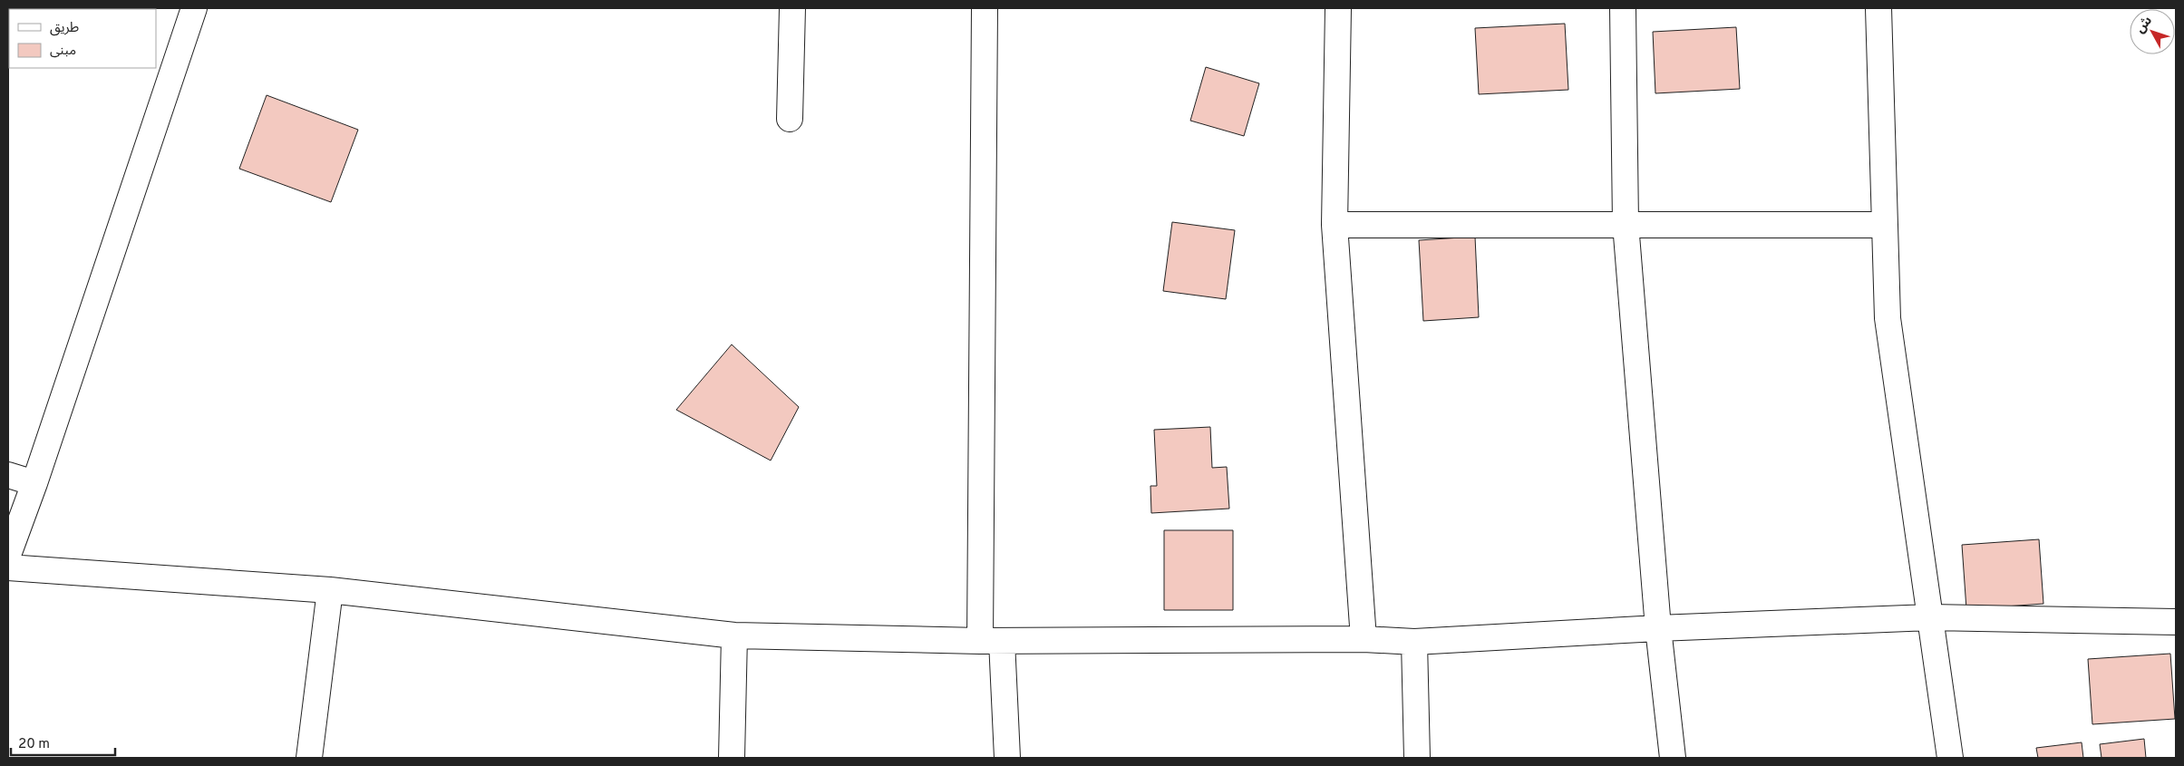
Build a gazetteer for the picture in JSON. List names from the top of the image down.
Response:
{
  "legend": ["طريق", "مبنى"],
  "scale_bar": "20 m",
  "north": "top left"
}
